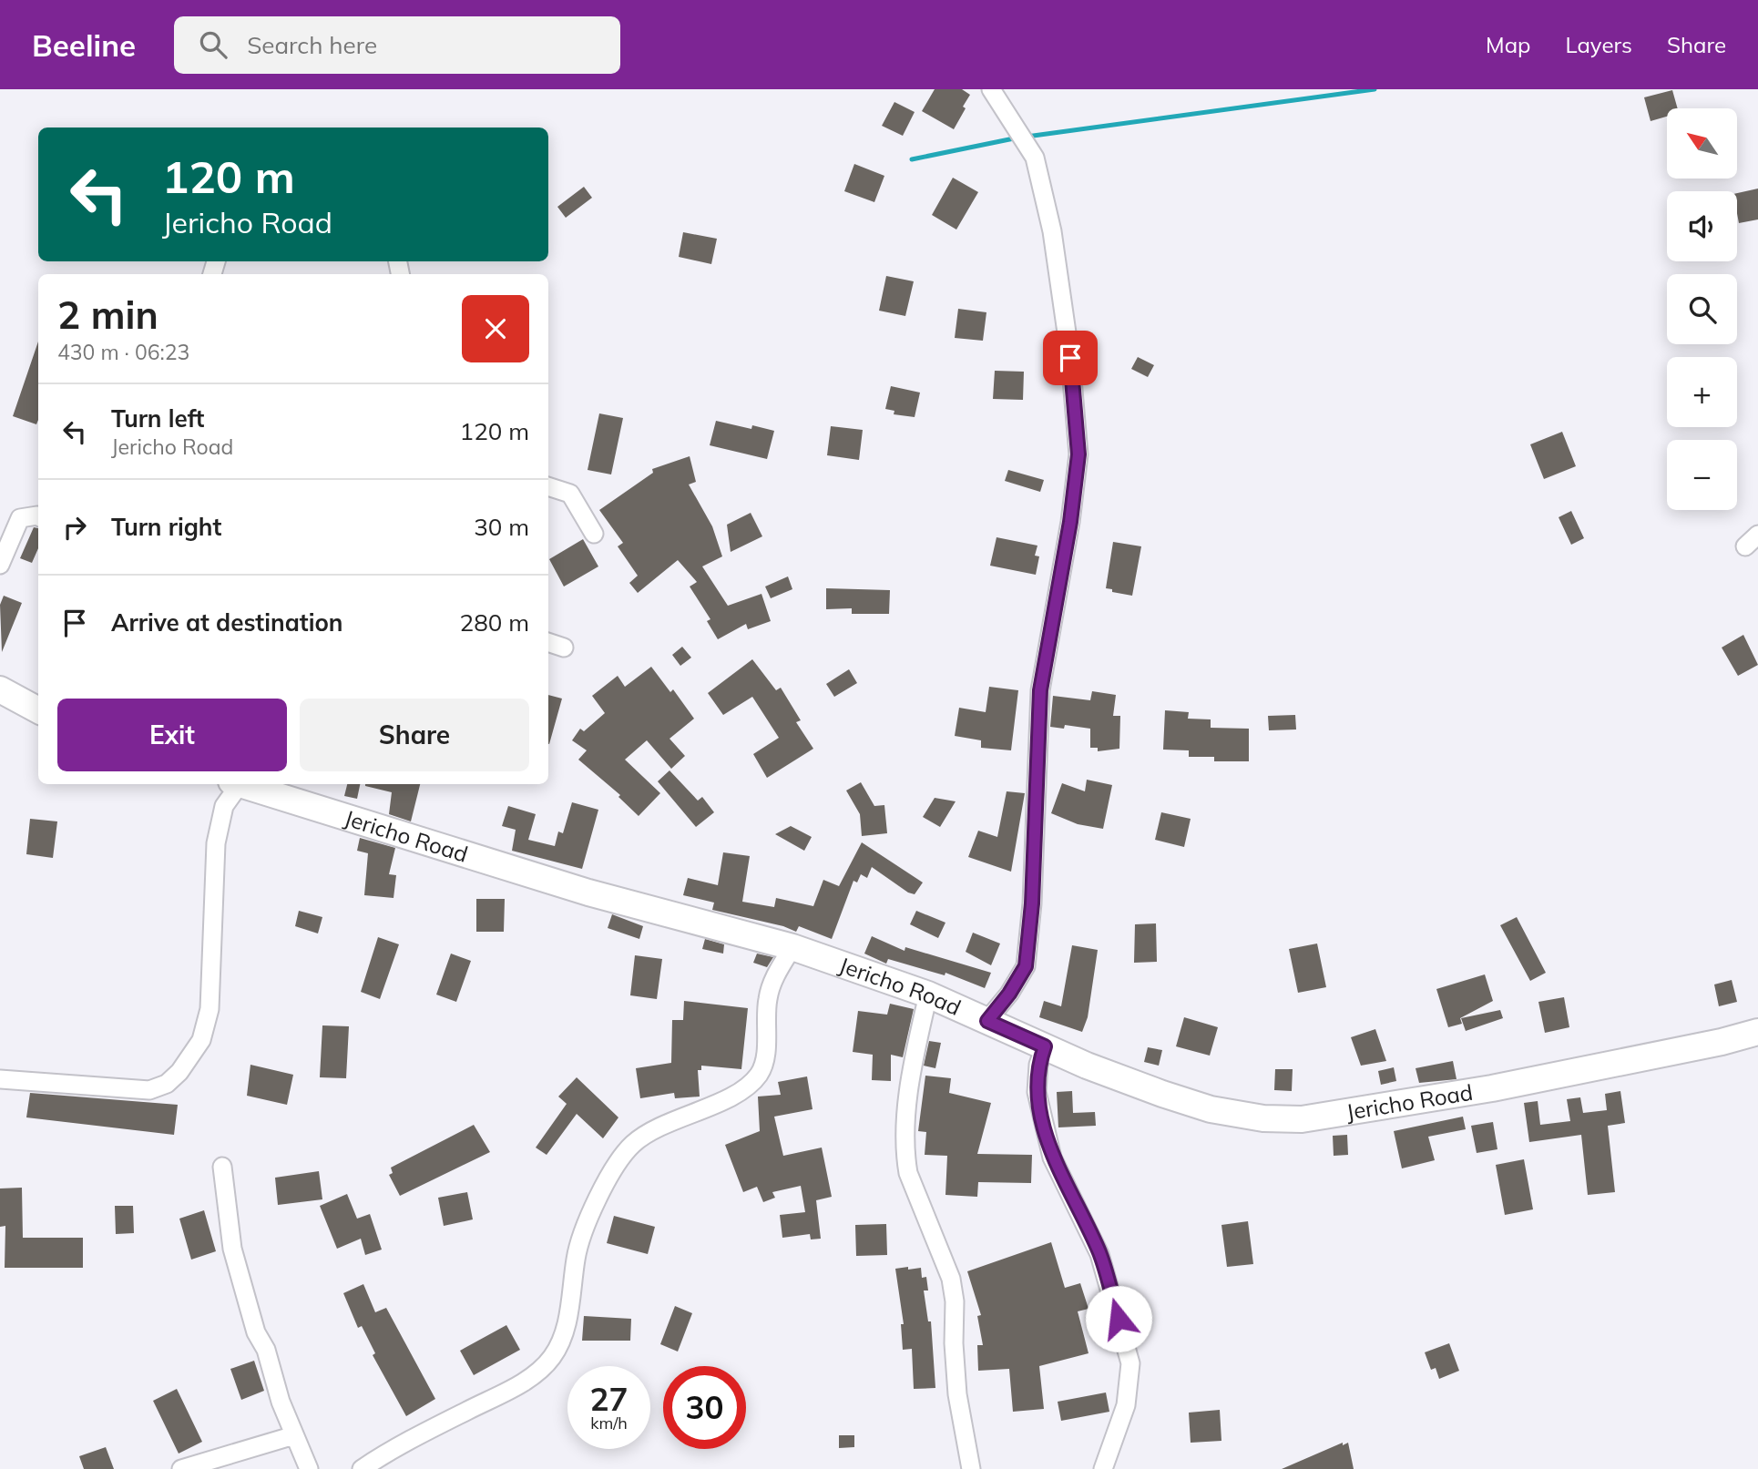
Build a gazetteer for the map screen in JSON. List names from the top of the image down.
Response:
{
  "streets": {
    "street": ["Jericho Road"]
  },
  "north": "top left",
  "page": {
    "header": "Beeline",
    "search": "Search here",
    "nav": ["Map", "Layers", "Share"],
    "map_buttons": ["+", "−"],
    "turn": ["120 m", "Jericho Road"],
    "heading": ["2 min", "430 m · 06:23"],
    "list": [
      {
        "name": "Turn left",
        "note": "Jericho Road",
        "value": "120 m"
      },
      {
        "name": "Turn right",
        "value": "30 m"
      },
      {
        "name": "Arrive at destination",
        "value": "280 m"
      }
    ],
    "buttons": ["Exit", "Share"],
    "speed": "27 km/h",
    "limit": "30"
  }
}
